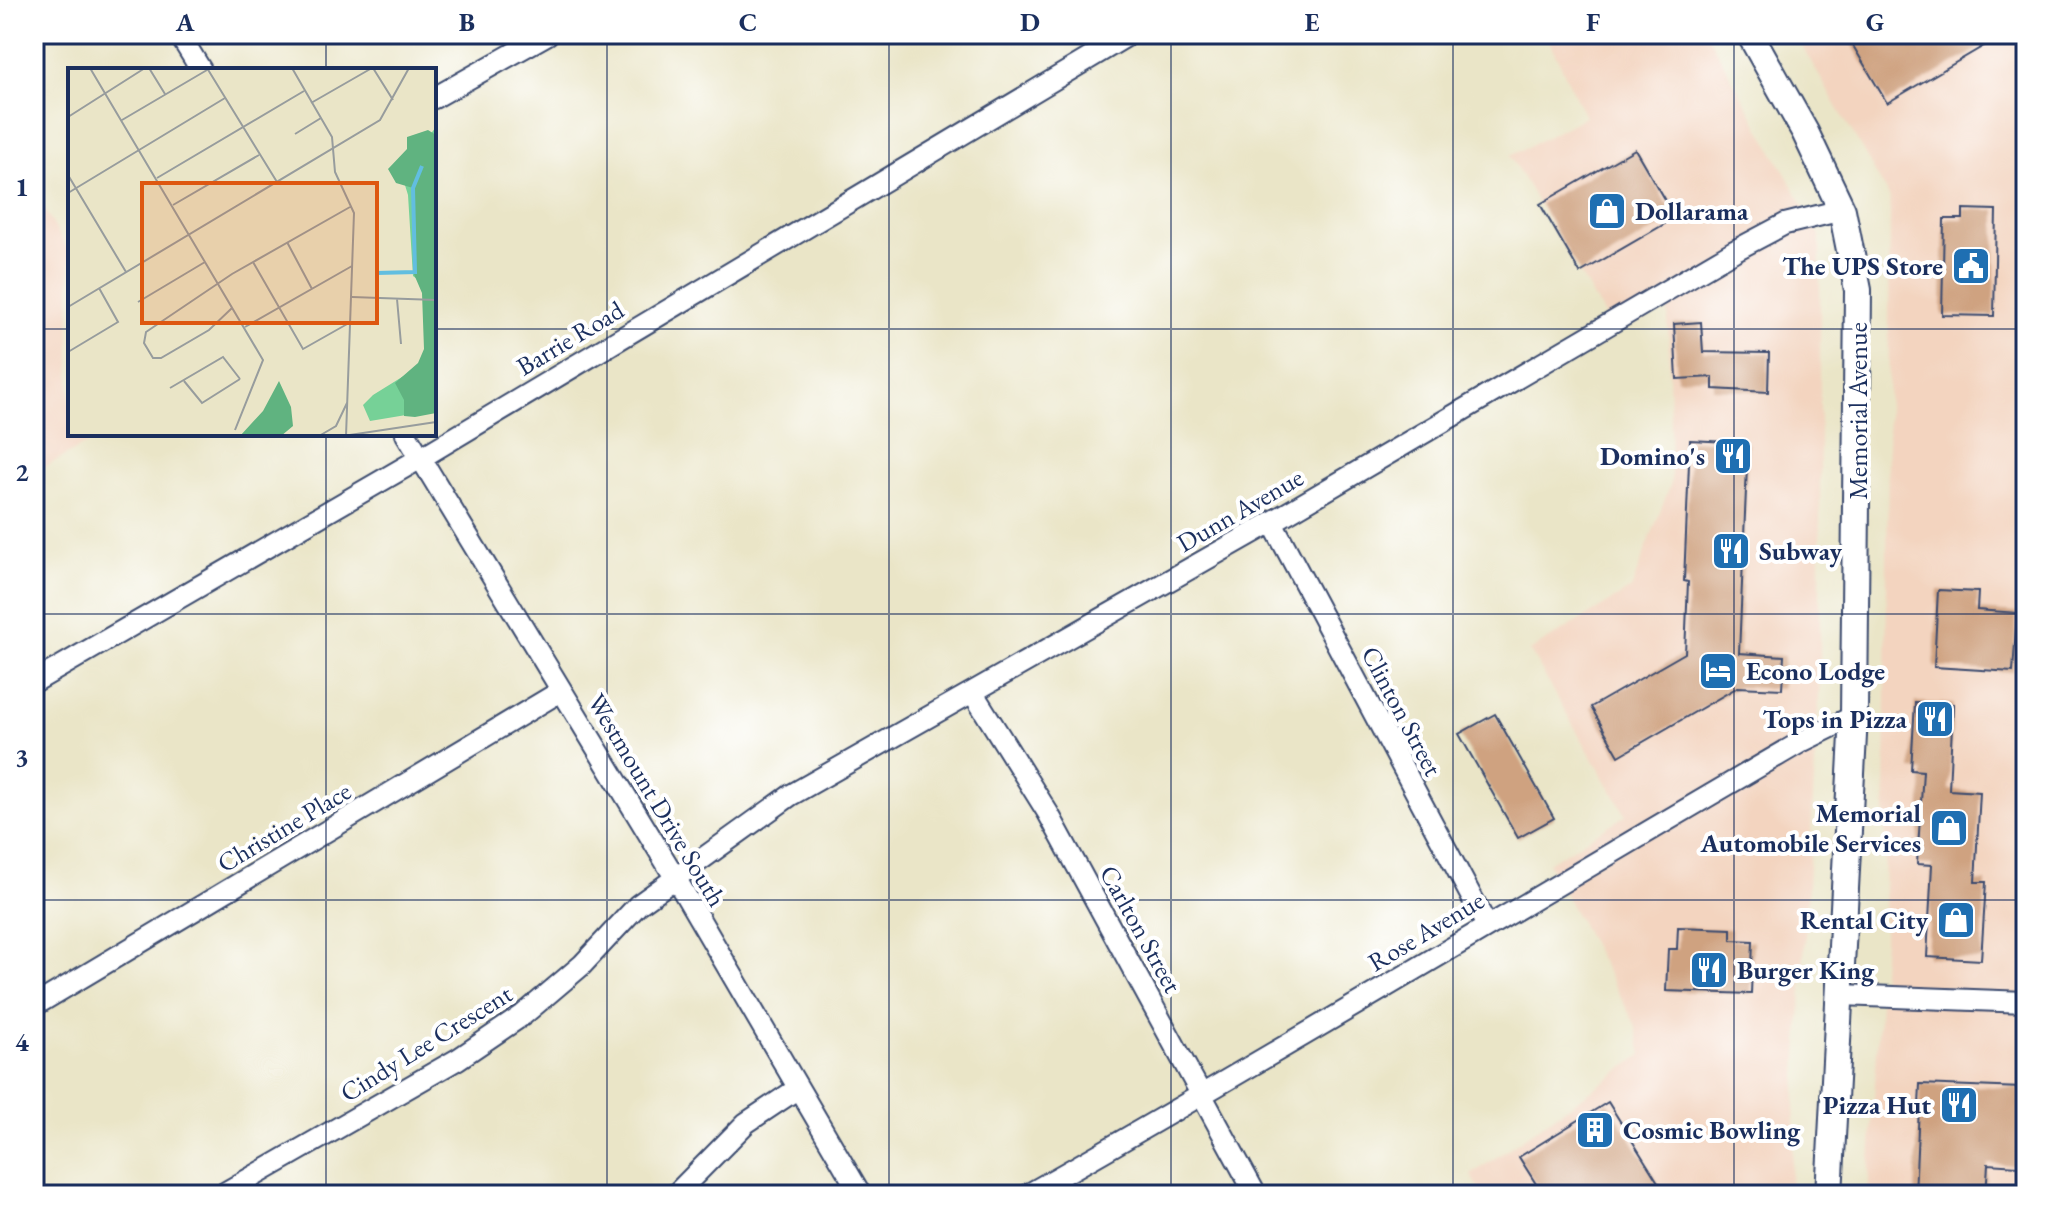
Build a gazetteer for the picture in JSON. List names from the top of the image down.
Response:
{
  "streets": {
    "main road": ["Memorial Avenue"],
    "street": [
      "Barrie Road",
      "Dunn Avenue",
      "Clinton Street",
      "Westmount Drive South",
      "Christine Place",
      "Carlton Street",
      "Rose Avenue",
      "Cindy Lee Crescent"
    ]
  },
  "crossings": [
    ["Barrie Road", "Westmount Drive South"],
    ["Memorial Avenue", "Dunn Avenue"],
    ["Memorial Avenue", "Rose Avenue"],
    ["Dunn Avenue", "Clinton Street"],
    ["Dunn Avenue", "Westmount Drive South"],
    ["Dunn Avenue", "Carlton Street"],
    ["Dunn Avenue", "Cindy Lee Crescent"],
    ["Clinton Street", "Rose Avenue"],
    ["Westmount Drive South", "Christine Place"],
    ["Westmount Drive South", "Cindy Lee Crescent"],
    ["Carlton Street", "Rose Avenue"]
  ],
  "places": {
    "shop": ["Dollarama", "Memorial Automobile Services", "Rental City"],
    "public building": ["The UPS Store"],
    "restaurant": [
      "Domino's",
      "Subway",
      "Tops in Pizza",
      "Burger King",
      "Pizza Hut"
    ],
    "hotel": ["Econo Lodge"],
    "building": ["Cosmic Bowling"]
  },
  "grid": {
    "columns": [
      "A",
      "B",
      "C",
      "D",
      "E",
      "F",
      "G"
    ],
    "rows": [
      "1",
      "2",
      "3",
      "4"
    ]
  }
}
